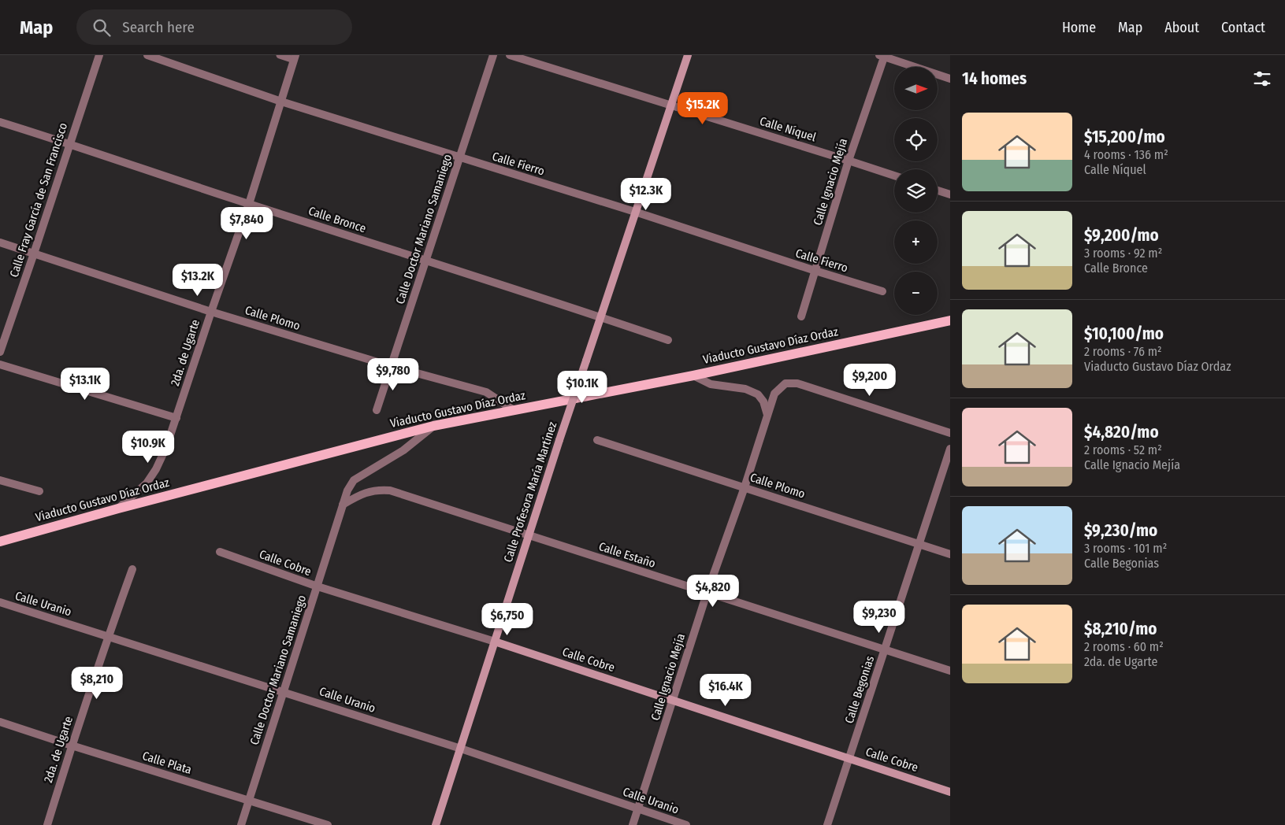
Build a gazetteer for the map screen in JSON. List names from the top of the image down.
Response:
{
  "streets": {
    "main road": ["Viaducto Gustavo Díaz Ordaz"],
    "street": [
      "Calle Níquel",
      "Calle Fierro",
      "Calle Ignacio Mejía",
      "Calle Fray García de San Francisco",
      "Calle Bronce",
      "Calle Doctor Mariano Samaniego",
      "Calle Plomo",
      "2da. de Ugarte",
      "Calle Profesora María Martínez",
      "Calle Estaño",
      "Calle Cobre",
      "Calle Uranio",
      "Calle Begonias",
      "Calle Plata"
    ]
  },
  "crossings": [
    ["Calle Níquel", "Calle Ignacio Mejía"],
    ["Calle Níquel", "Calle Profesora María Martínez"],
    ["Calle Fierro", "Calle Ignacio Mejía"],
    ["Calle Fierro", "Calle Doctor Mariano Samaniego"],
    ["Calle Fierro", "2da. de Ugarte"],
    ["Calle Fierro", "Calle Profesora María Martínez"],
    ["Calle Ignacio Mejía", "Calle Plomo"],
    ["Calle Ignacio Mejía", "Calle Estaño"],
    ["Calle Ignacio Mejía", "Calle Cobre"],
    ["Calle Ignacio Mejía", "Calle Uranio"],
    ["Calle Fray García de San Francisco", "Calle Bronce"],
    ["Calle Fray García de San Francisco", "Calle Plomo"],
    ["Calle Bronce", "Calle Doctor Mariano Samaniego"],
    ["Calle Bronce", "2da. de Ugarte"],
    ["Calle Bronce", "Calle Profesora María Martínez"],
    ["Calle Doctor Mariano Samaniego", "Calle Plomo"],
    ["Calle Doctor Mariano Samaniego", "Viaducto Gustavo Díaz Ordaz"],
    ["Calle Doctor Mariano Samaniego", "Calle Estaño"],
    ["Calle Doctor Mariano Samaniego", "Calle Cobre"],
    ["Calle Doctor Mariano Samaniego", "Calle Uranio"],
    ["Calle Doctor Mariano Samaniego", "Calle Plata"],
    ["Calle Plomo", "Viaducto Gustavo Díaz Ordaz"],
    ["Calle Plomo", "2da. de Ugarte"],
    ["Calle Plomo", "Calle Begonias"],
    ["Viaducto Gustavo Díaz Ordaz", "2da. de Ugarte"],
    ["2da. de Ugarte", "Calle Uranio"],
    ["2da. de Ugarte", "Calle Plata"],
    ["Calle Profesora María Martínez", "Calle Estaño"],
    ["Calle Profesora María Martínez", "Calle Cobre"],
    ["Calle Profesora María Martínez", "Calle Uranio"],
    ["Calle Estaño", "Calle Begonias"],
    ["Calle Cobre", "Calle Begonias"]
  ],
  "north": "right",
  "page": {
    "header": "Map",
    "search": "Search here",
    "nav": [
      "Home",
      "Map",
      "About",
      "Contact"
    ],
    "heading": "14 homes",
    "map_buttons": ["+", "−"],
    "price": [
      "$15.2K",
      "$12.3K",
      "$7,840",
      "$13.2K",
      "$9,780",
      "$9,200",
      "$13.1K",
      "$10.1K",
      "$10.9K",
      "$4,820",
      "$9,230",
      "$6,750",
      "$8,210",
      "$16.4K"
    ],
    "list": [
      {
        "name": "$15,200/mo",
        "note": "4 rooms · 136 m² · Calle Níquel"
      },
      {
        "name": "$9,200/mo",
        "note": "3 rooms · 92 m² · Calle Bronce"
      },
      {
        "name": "$10,100/mo",
        "note": "2 rooms · 76 m² · Viaducto Gustavo Díaz Ordaz"
      },
      {
        "name": "$4,820/mo",
        "note": "2 rooms · 52 m² · Calle Ignacio Mejía"
      },
      {
        "name": "$9,230/mo",
        "note": "3 rooms · 101 m² · Calle Begonias"
      },
      {
        "name": "$8,210/mo",
        "note": "2 rooms · 60 m² · 2da. de Ugarte"
      }
    ]
  }
}
